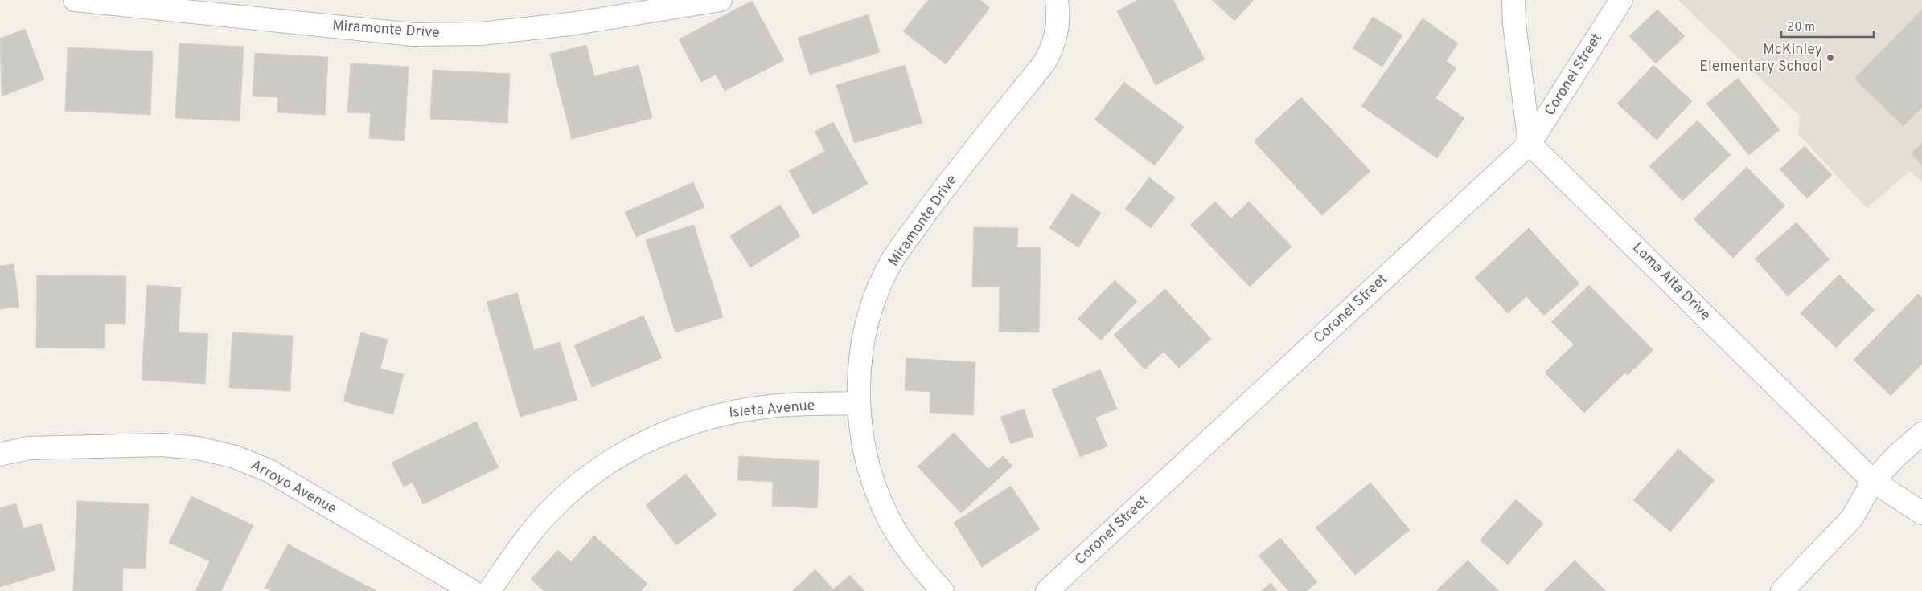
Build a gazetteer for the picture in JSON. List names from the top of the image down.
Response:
{
  "streets": {
    "street": [
      "Miramonte Drive",
      "Coronel Street",
      "Loma Alta Drive",
      "Isleta Avenue",
      "Arroyo Avenue"
    ]
  },
  "crossings": [
    ["Miramonte Drive", "Isleta Avenue"],
    ["Coronel Street", "Loma Alta Drive"]
  ],
  "places": ["McKinley Elementary School"],
  "scale_bar": "20 m"
}
